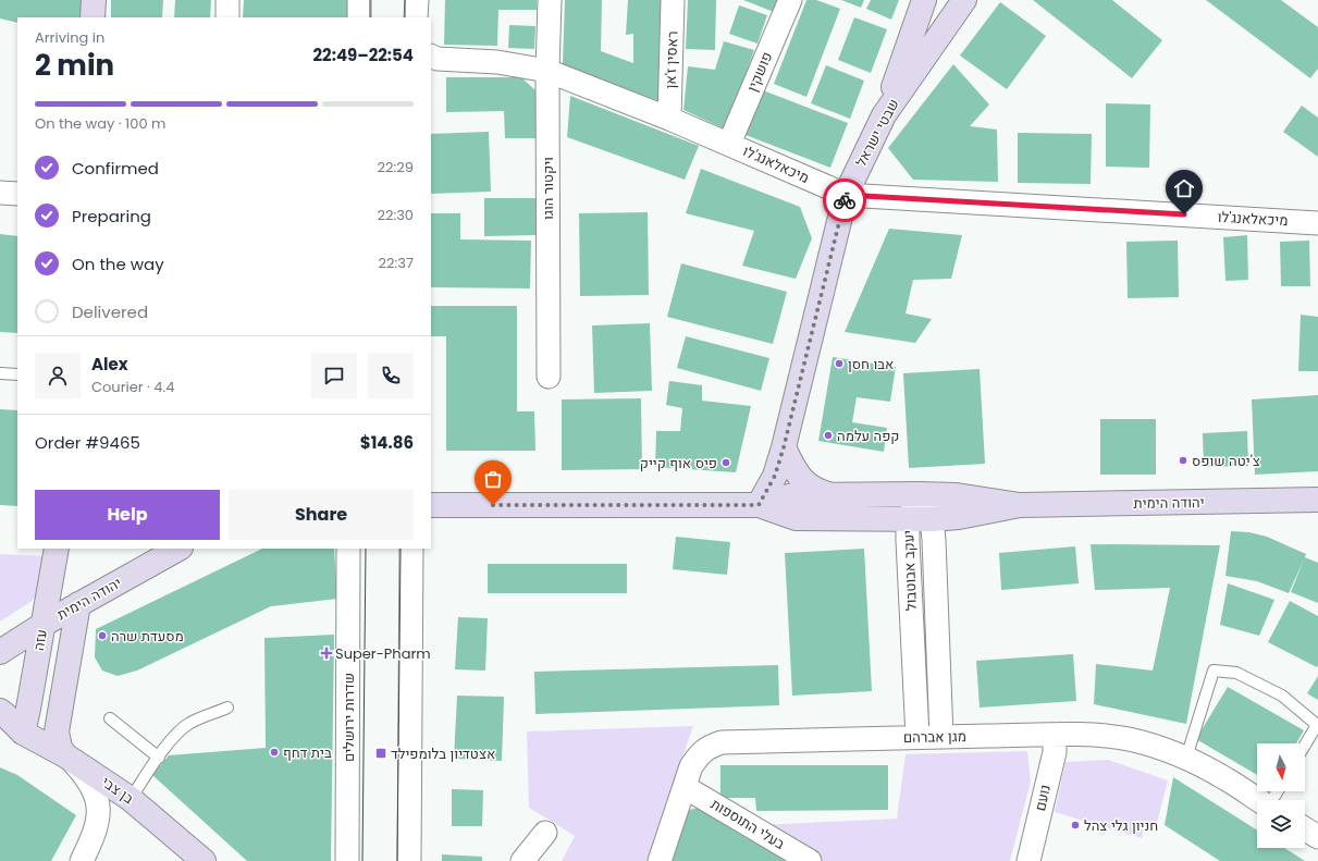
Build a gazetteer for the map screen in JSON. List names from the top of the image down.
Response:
{
  "streets": {
    "street": [
      "ראסין ז'אן",
      "פושקין",
      "שבטי ישראל",
      "מיכאלאנג'לו",
      "ויקטור הוגו",
      "יהודה הימית",
      "יעקב אבוטבול",
      "עזה",
      "שדרות ירושלים",
      "מגן אברהם",
      "בן צבי",
      "נועם",
      "בעלי התוספות"
    ]
  },
  "crossings": [
    ["ראסין ז'אן", "מיכאלאנג'לו"],
    ["פושקין", "מיכאלאנג'לו"],
    ["שבטי ישראל", "מיכאלאנג'לו"],
    ["שבטי ישראל", "יהודה הימית"],
    ["מיכאלאנג'לו", "ויקטור הוגו"],
    ["יהודה הימית", "יעקב אבוטבול"],
    ["יהודה הימית", "עזה"],
    ["יעקב אבוטבול", "מגן אברהם"],
    ["עזה", "בן צבי"],
    ["מגן אברהם", "נועם"],
    ["מגן אברהם", "בעלי התוספות"]
  ],
  "places": {
    "other": [
      "אבו חסן",
      "קפה עלמה",
      "צ'יטה שופס",
      "פיס אוף קייק",
      "מסעדת שרה",
      "בית דחף",
      "חניון גלי צהל"
    ],
    "health": ["Super-Pharm"],
    "transit": ["אצטדיון בלומפילד"]
  },
  "north": "bottom",
  "page": {
    "heading": ["2 min", "Arriving in", "22:49–22:54"],
    "panel": [
      "Alex",
      "Courier · 4.4",
      "Order #9465",
      "$14.86"
    ],
    "bar": "On the way · 100 m",
    "list": [
      ["Confirmed", "22:29"],
      ["Preparing", "22:30"],
      ["On the way", "22:37"],
      "Delivered"
    ],
    "buttons": ["Help", "Share"]
  }
}
